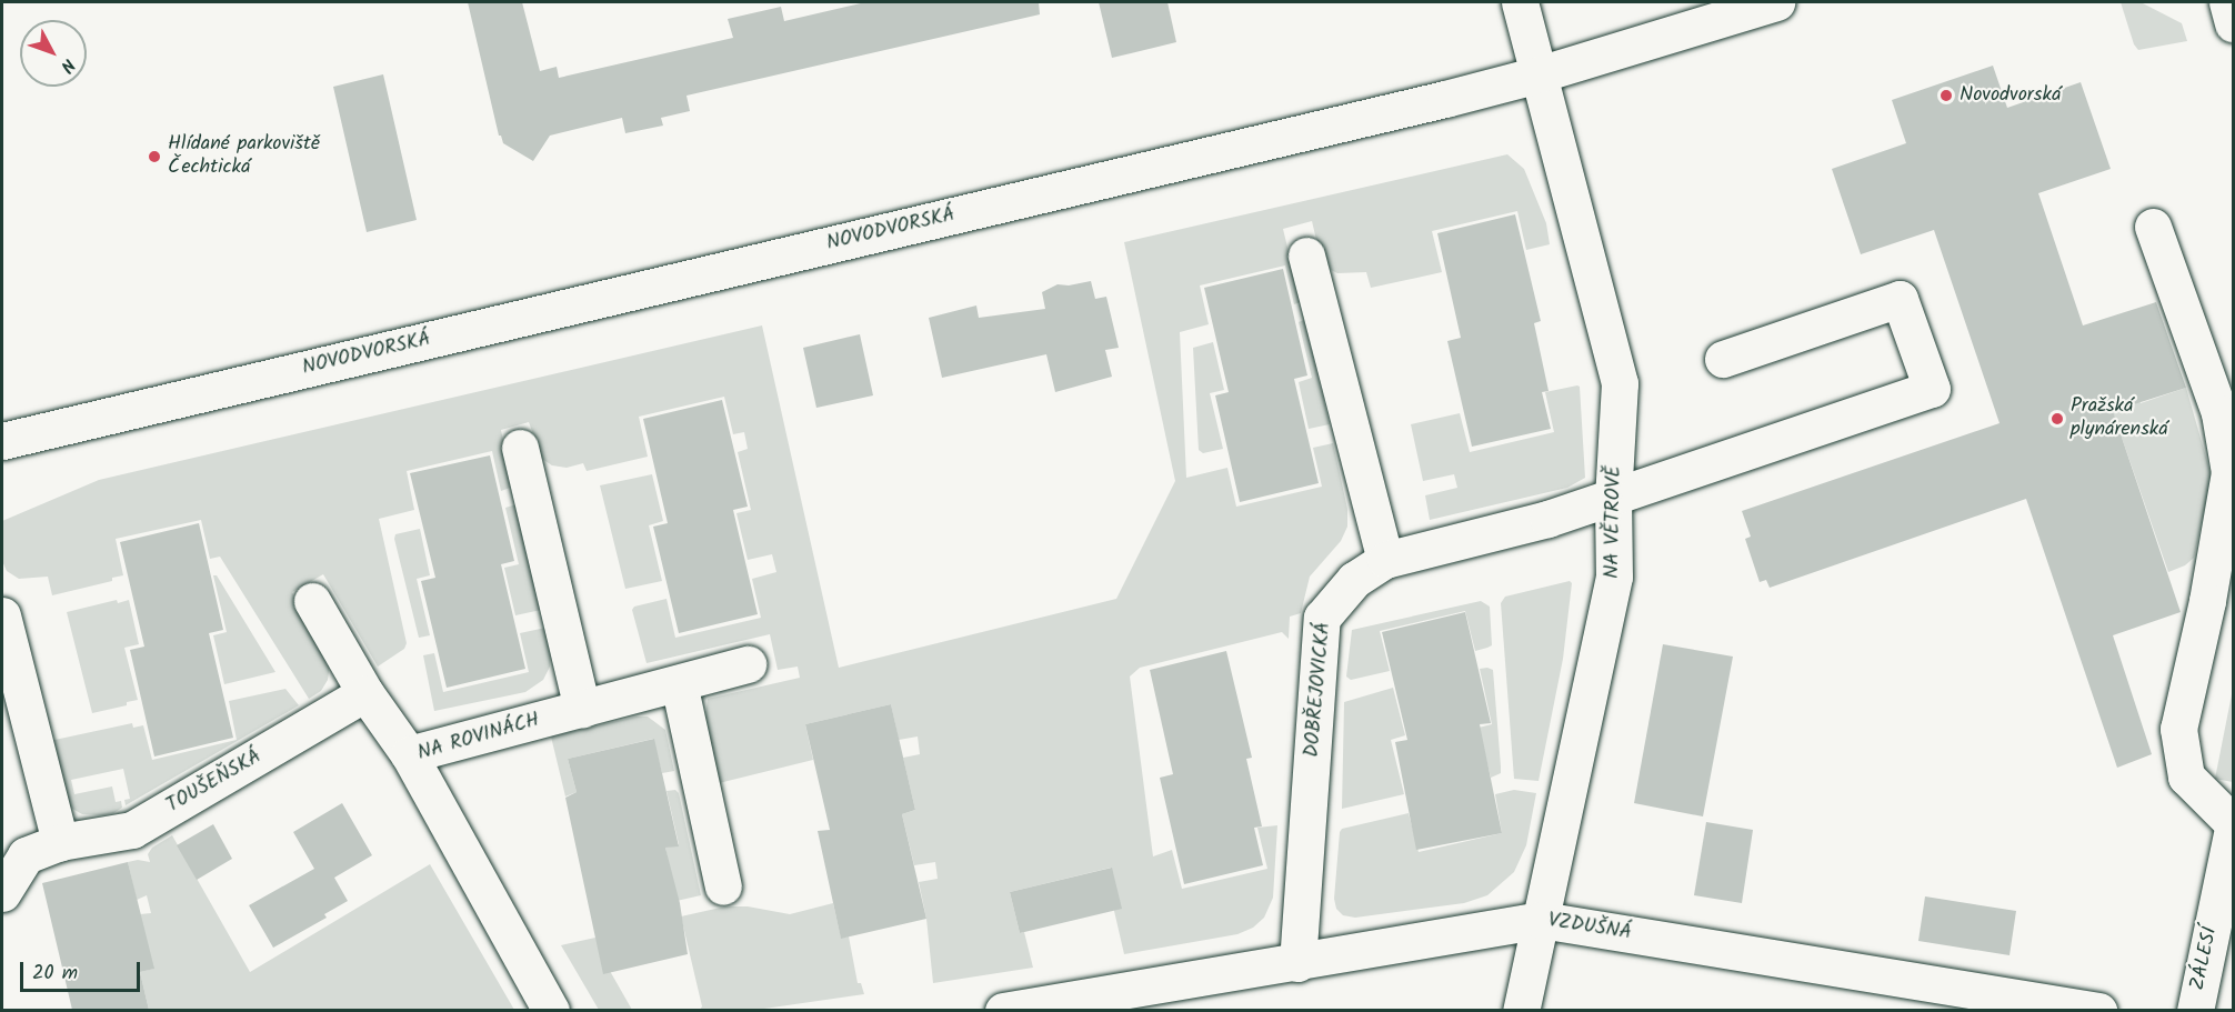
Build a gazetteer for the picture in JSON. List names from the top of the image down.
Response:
{
  "streets": {
    "street": [
      "NOVODVORSKÁ",
      "NA VĚTROVĚ",
      "DOBŘEJOVICKÁ",
      "NA ROVINÁCH",
      "TOUŠEŇSKÁ",
      "VZDUŠNÁ",
      "ZÁLESÍ"
    ]
  },
  "crossings": [
    ["NOVODVORSKÁ", "NA VĚTROVĚ"],
    ["NA VĚTROVĚ", "DOBŘEJOVICKÁ"],
    ["NA VĚTROVĚ", "VZDUŠNÁ"],
    ["DOBŘEJOVICKÁ", "VZDUŠNÁ"]
  ],
  "places": ["Novodvorská", "Hlídané parkoviště Čechtická", "Pražská plynárenská"],
  "scale_bar": "20 m",
  "north": "bottom right"
}
